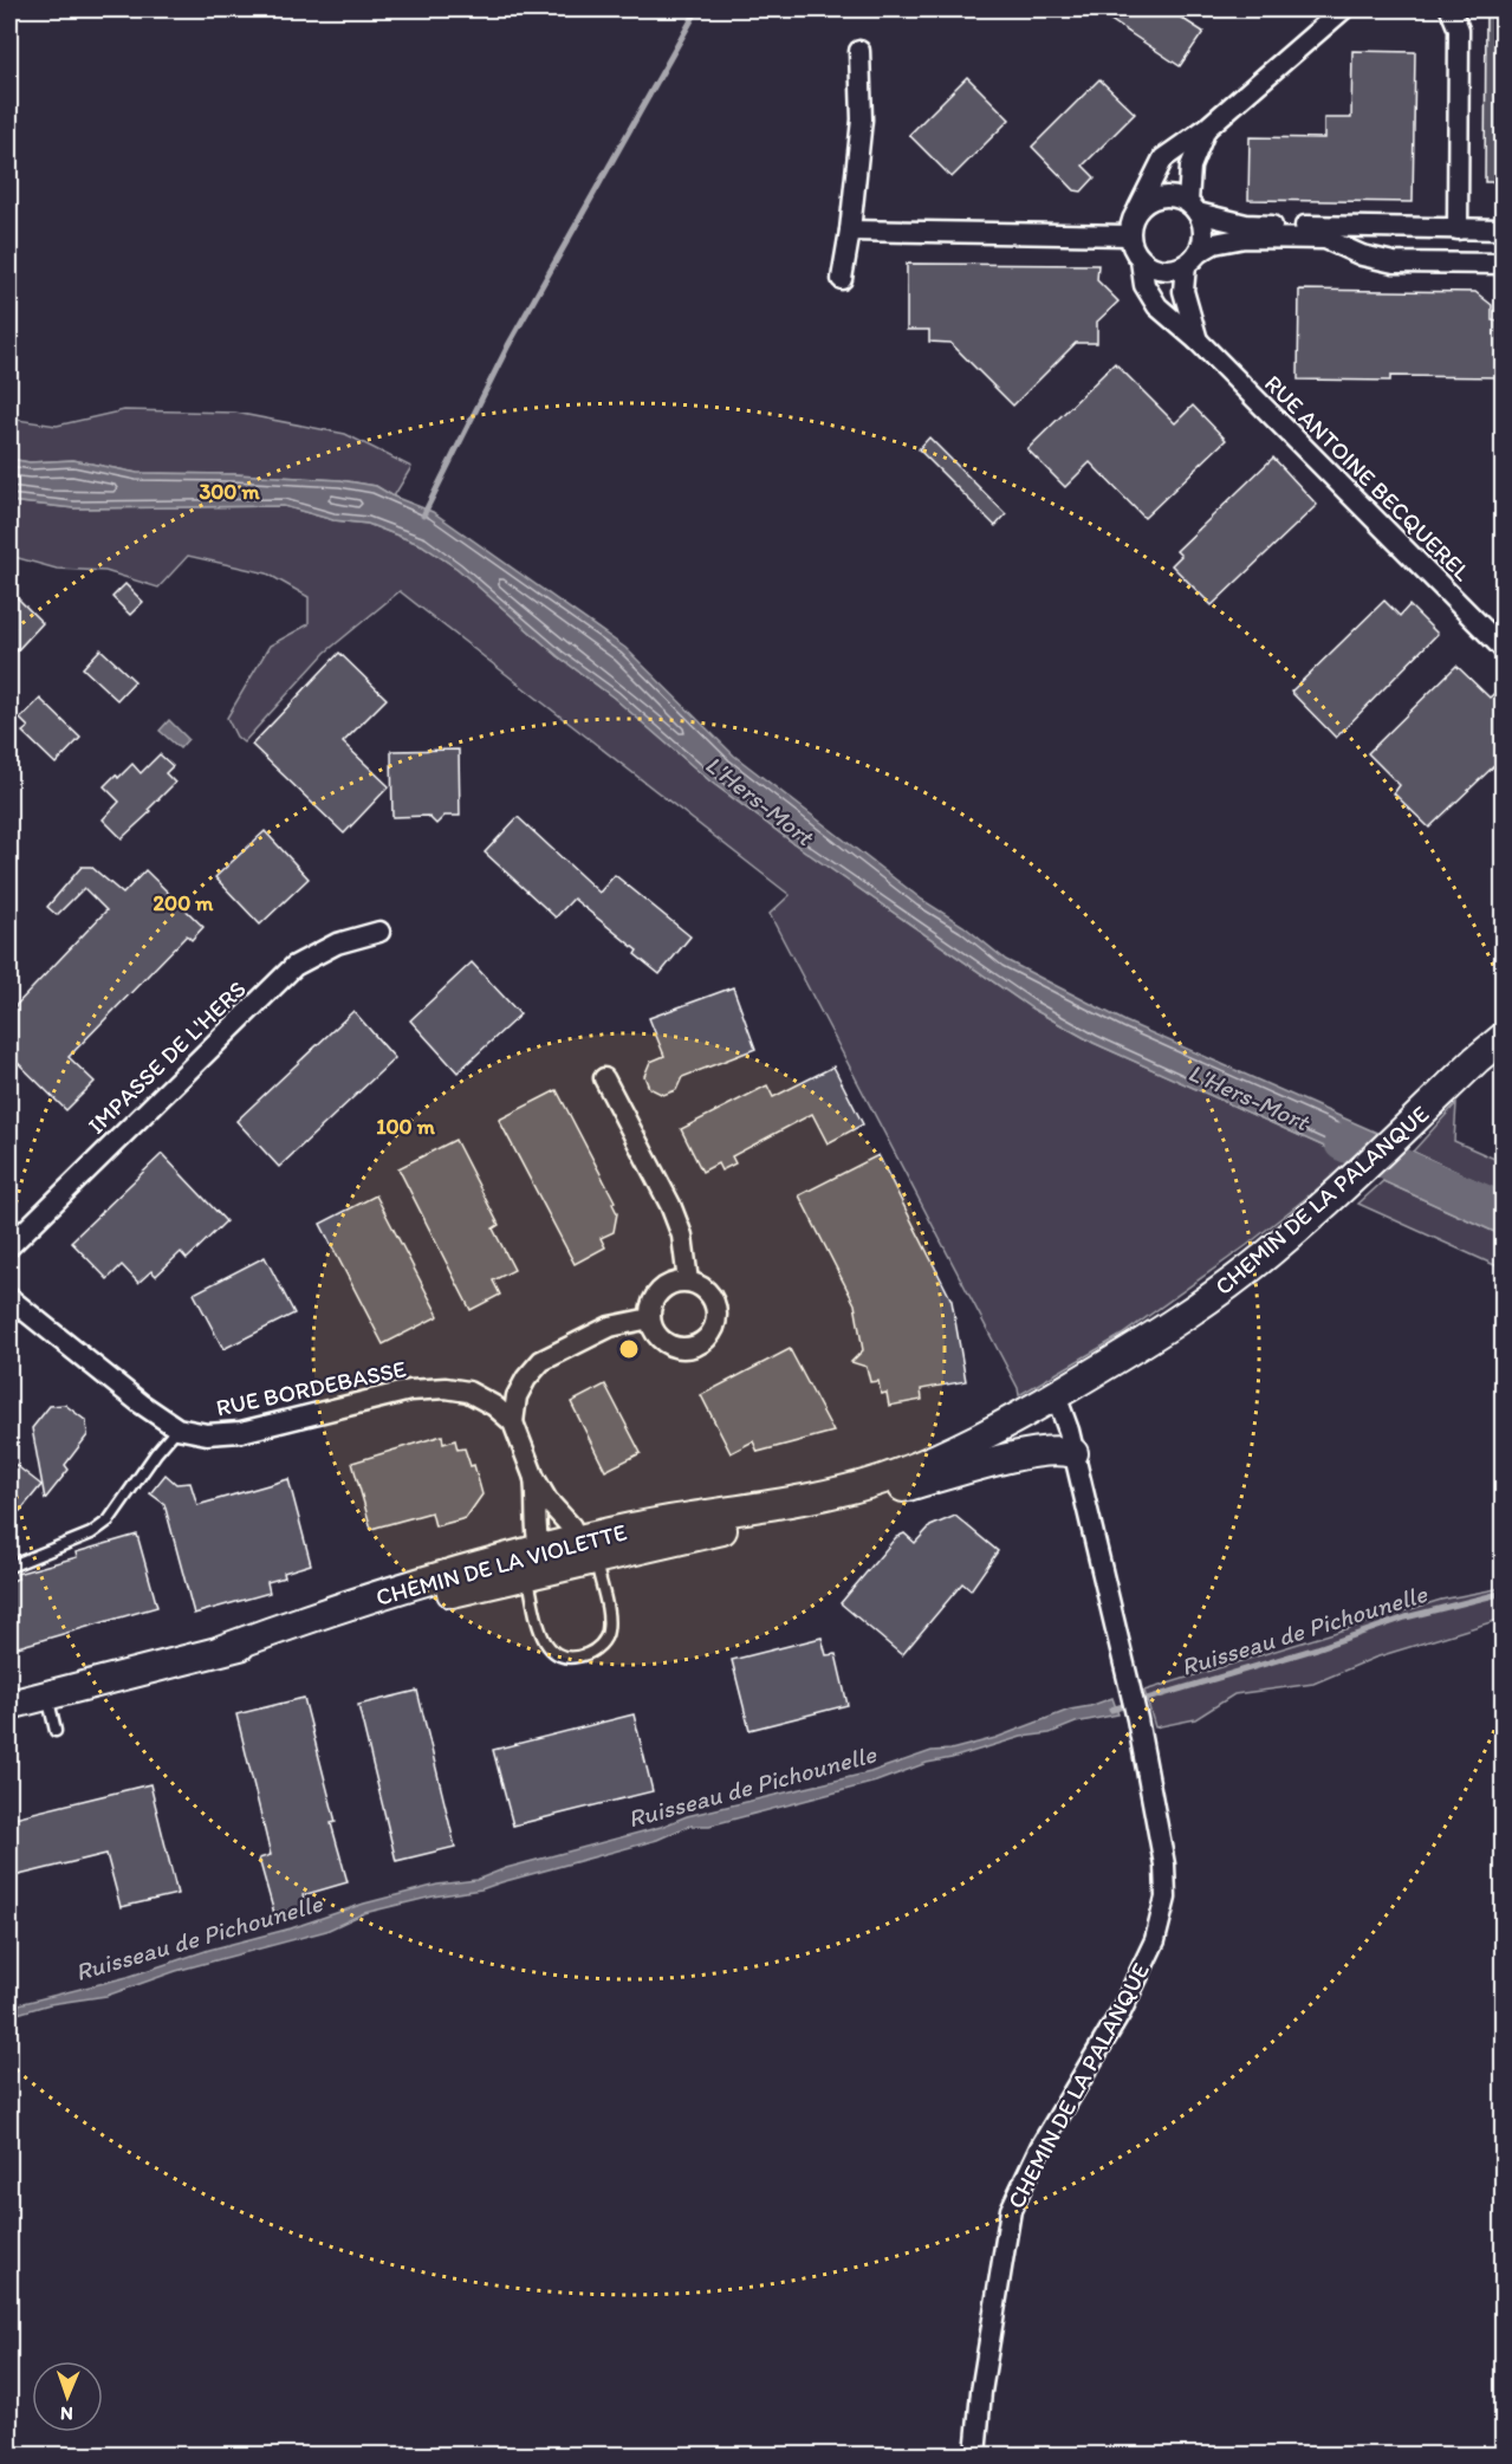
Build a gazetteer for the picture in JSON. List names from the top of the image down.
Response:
{
  "streets": {
    "street": [
      "RUE ANTOINE BECQUEREL",
      "IMPASSE DE L'HERS",
      "CHEMIN DE LA PALANQUE",
      "RUE BORDEBASSE",
      "CHEMIN DE LA VIOLETTE"
    ]
  },
  "crossings": [
    ["CHEMIN DE LA PALANQUE", "CHEMIN DE LA VIOLETTE"]
  ],
  "water": ["L'Hers-Mort", "Ruisseau de Pichounelle"],
  "north": "bottom",
  "rings": ["300 m", "200 m", "100 m"]
}
